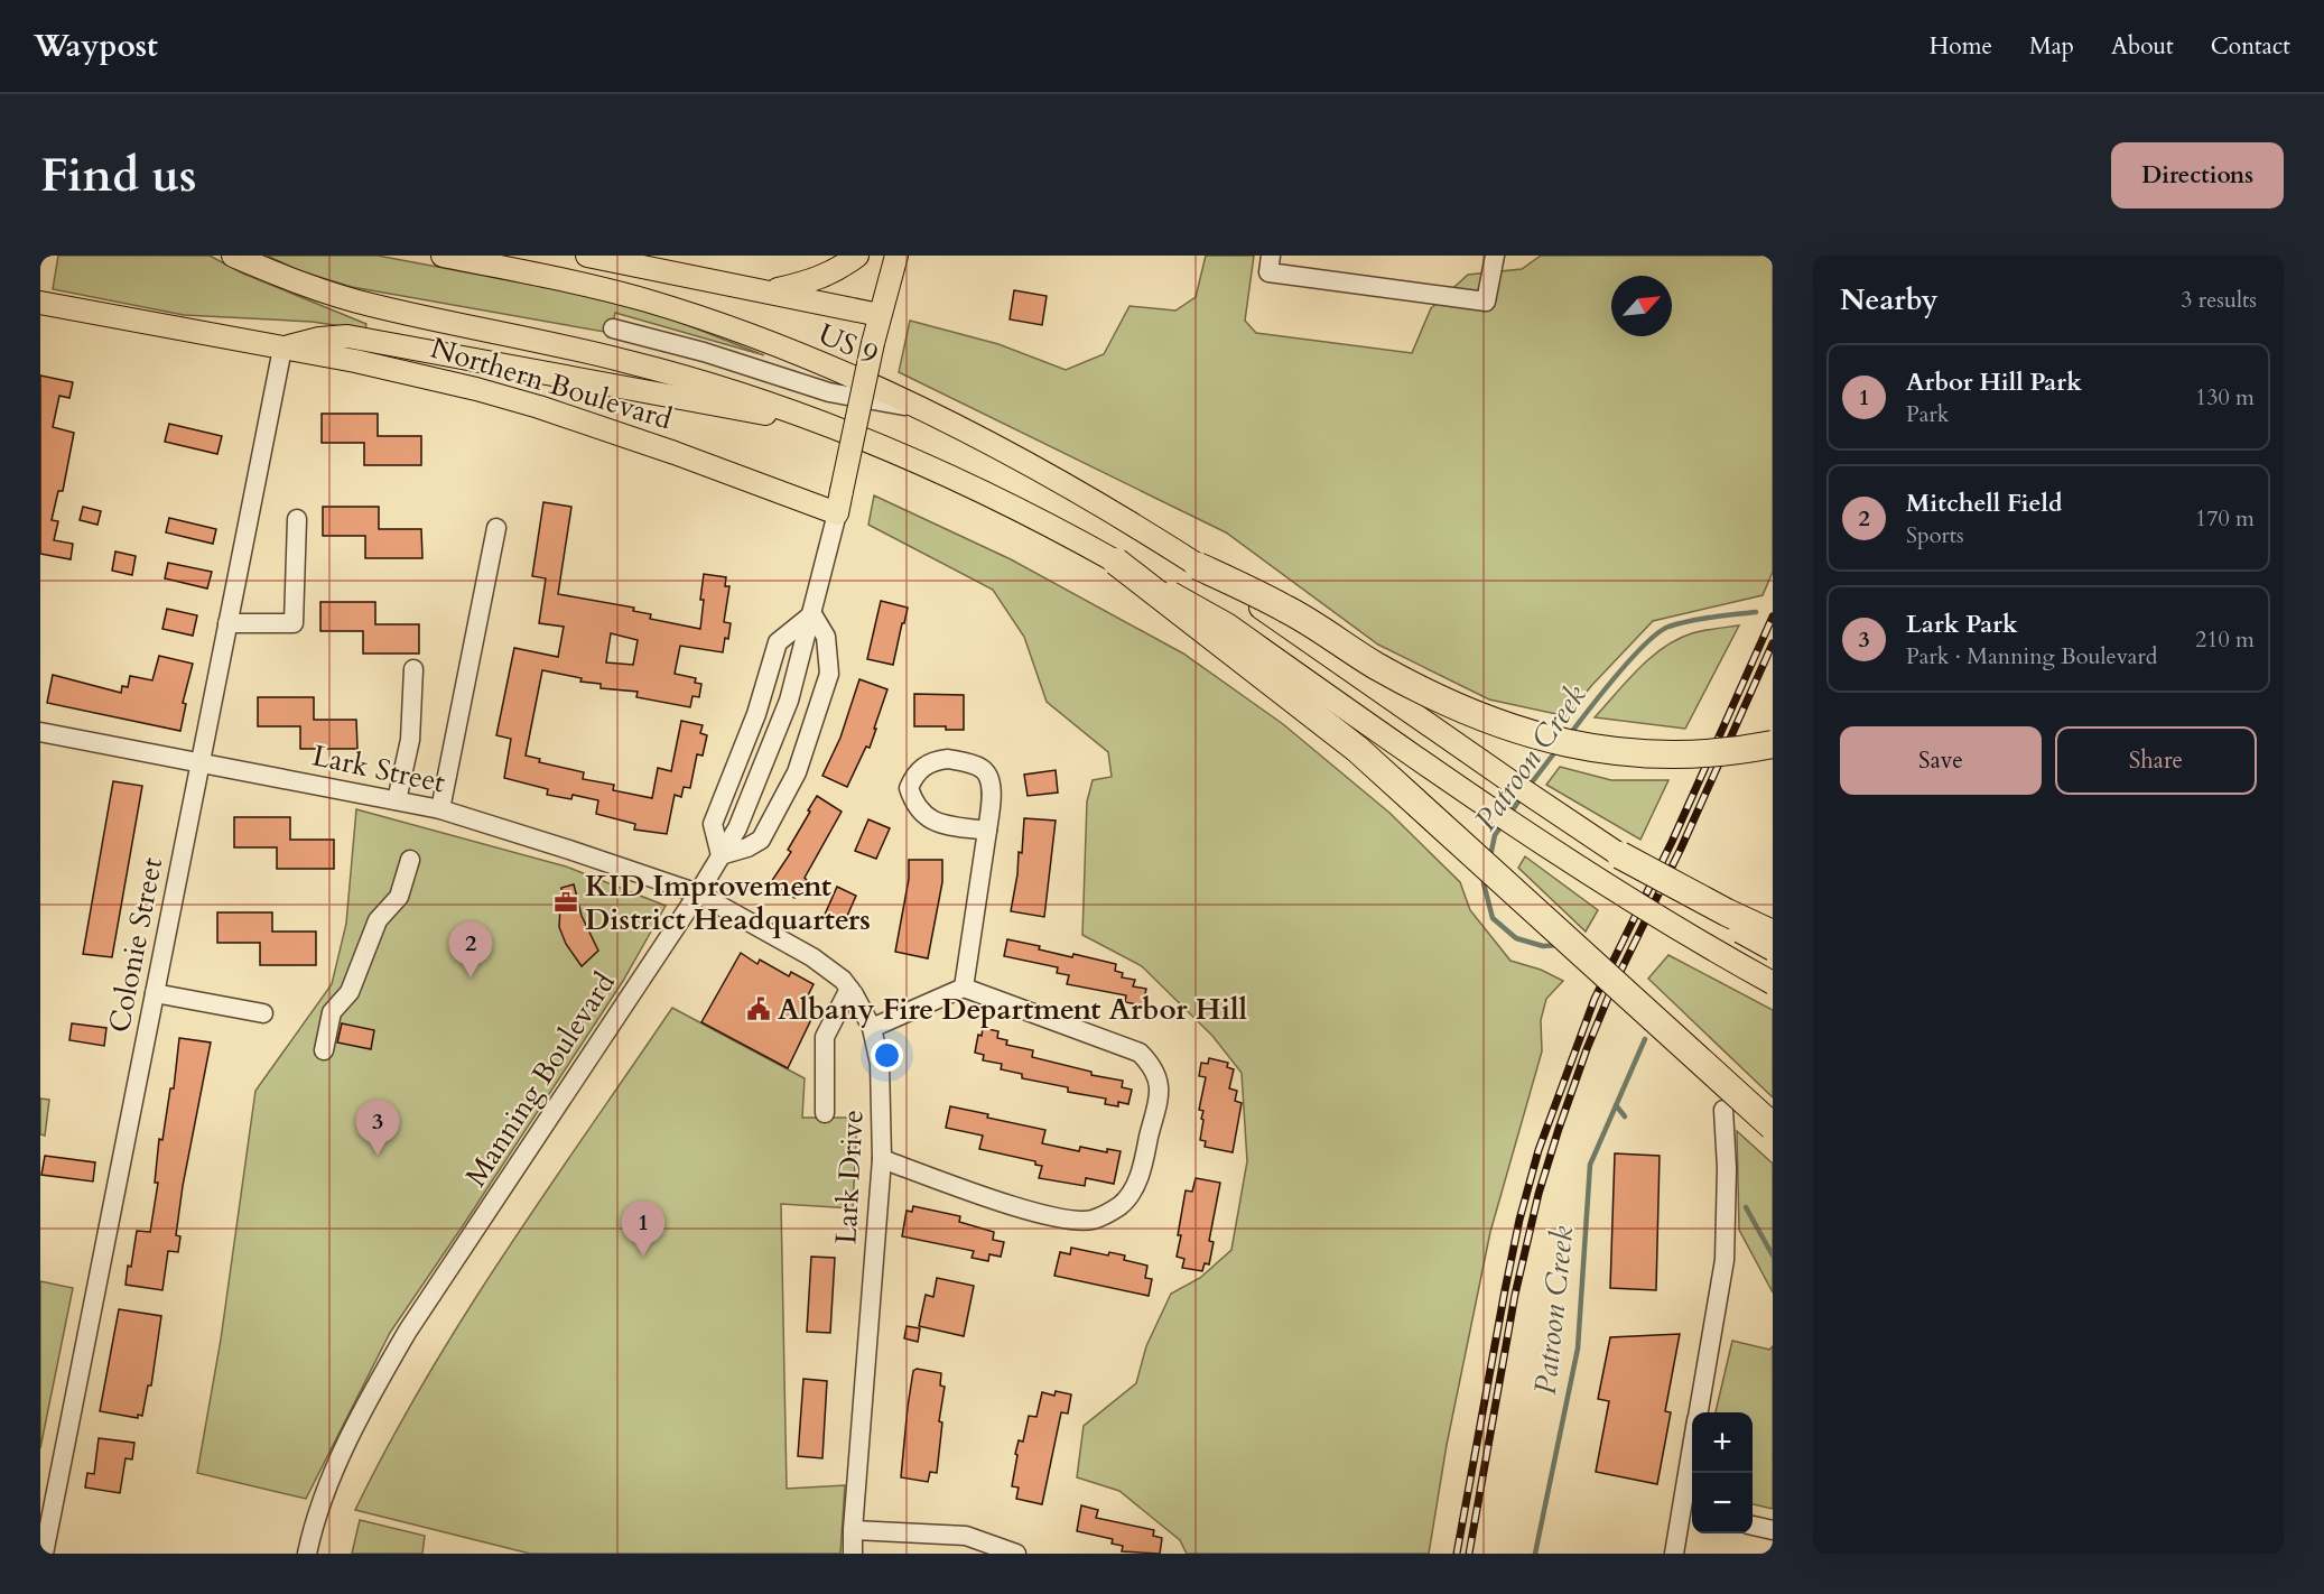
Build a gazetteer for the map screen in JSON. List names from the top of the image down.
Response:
{
  "streets": {
    "main road": ["US 9", "Northern Boulevard"],
    "street": [
      "Lark Street",
      "Colonie Street",
      "Manning Boulevard",
      "Lark Drive"
    ]
  },
  "crossings": [
    ["Northern Boulevard", "Colonie Street"],
    ["Northern Boulevard", "Manning Boulevard"],
    ["Lark Street", "Colonie Street"],
    ["Lark Street", "Manning Boulevard"],
    ["Lark Street", "Lark Drive"],
    ["Manning Boulevard", "Lark Drive"]
  ],
  "water": ["Patroon Creek"],
  "places": {
    "office": ["KID Improvement District Headquarters"],
    "public building": ["Albany Fire Department Arbor Hill"]
  },
  "north": "top right",
  "page": {
    "header": "Waypost",
    "nav": [
      "Home",
      "Map",
      "About",
      "Contact"
    ],
    "buttons": [
      "Directions",
      ["Save", "Share"]
    ],
    "title": "Find us",
    "heading": ["Nearby", "3 results"],
    "list": [
      {
        "mark": "1",
        "name": "Arbor Hill Park",
        "note": "Park",
        "value": "130 m"
      },
      {
        "mark": "2",
        "name": "Mitchell Field",
        "note": "Sports",
        "value": "170 m"
      },
      {
        "mark": "3",
        "name": "Lark Park",
        "note": "Park · Manning Boulevard",
        "value": "210 m"
      }
    ],
    "pins": ["2", "3", "1"],
    "map_buttons": ["+", "−"]
  }
}
